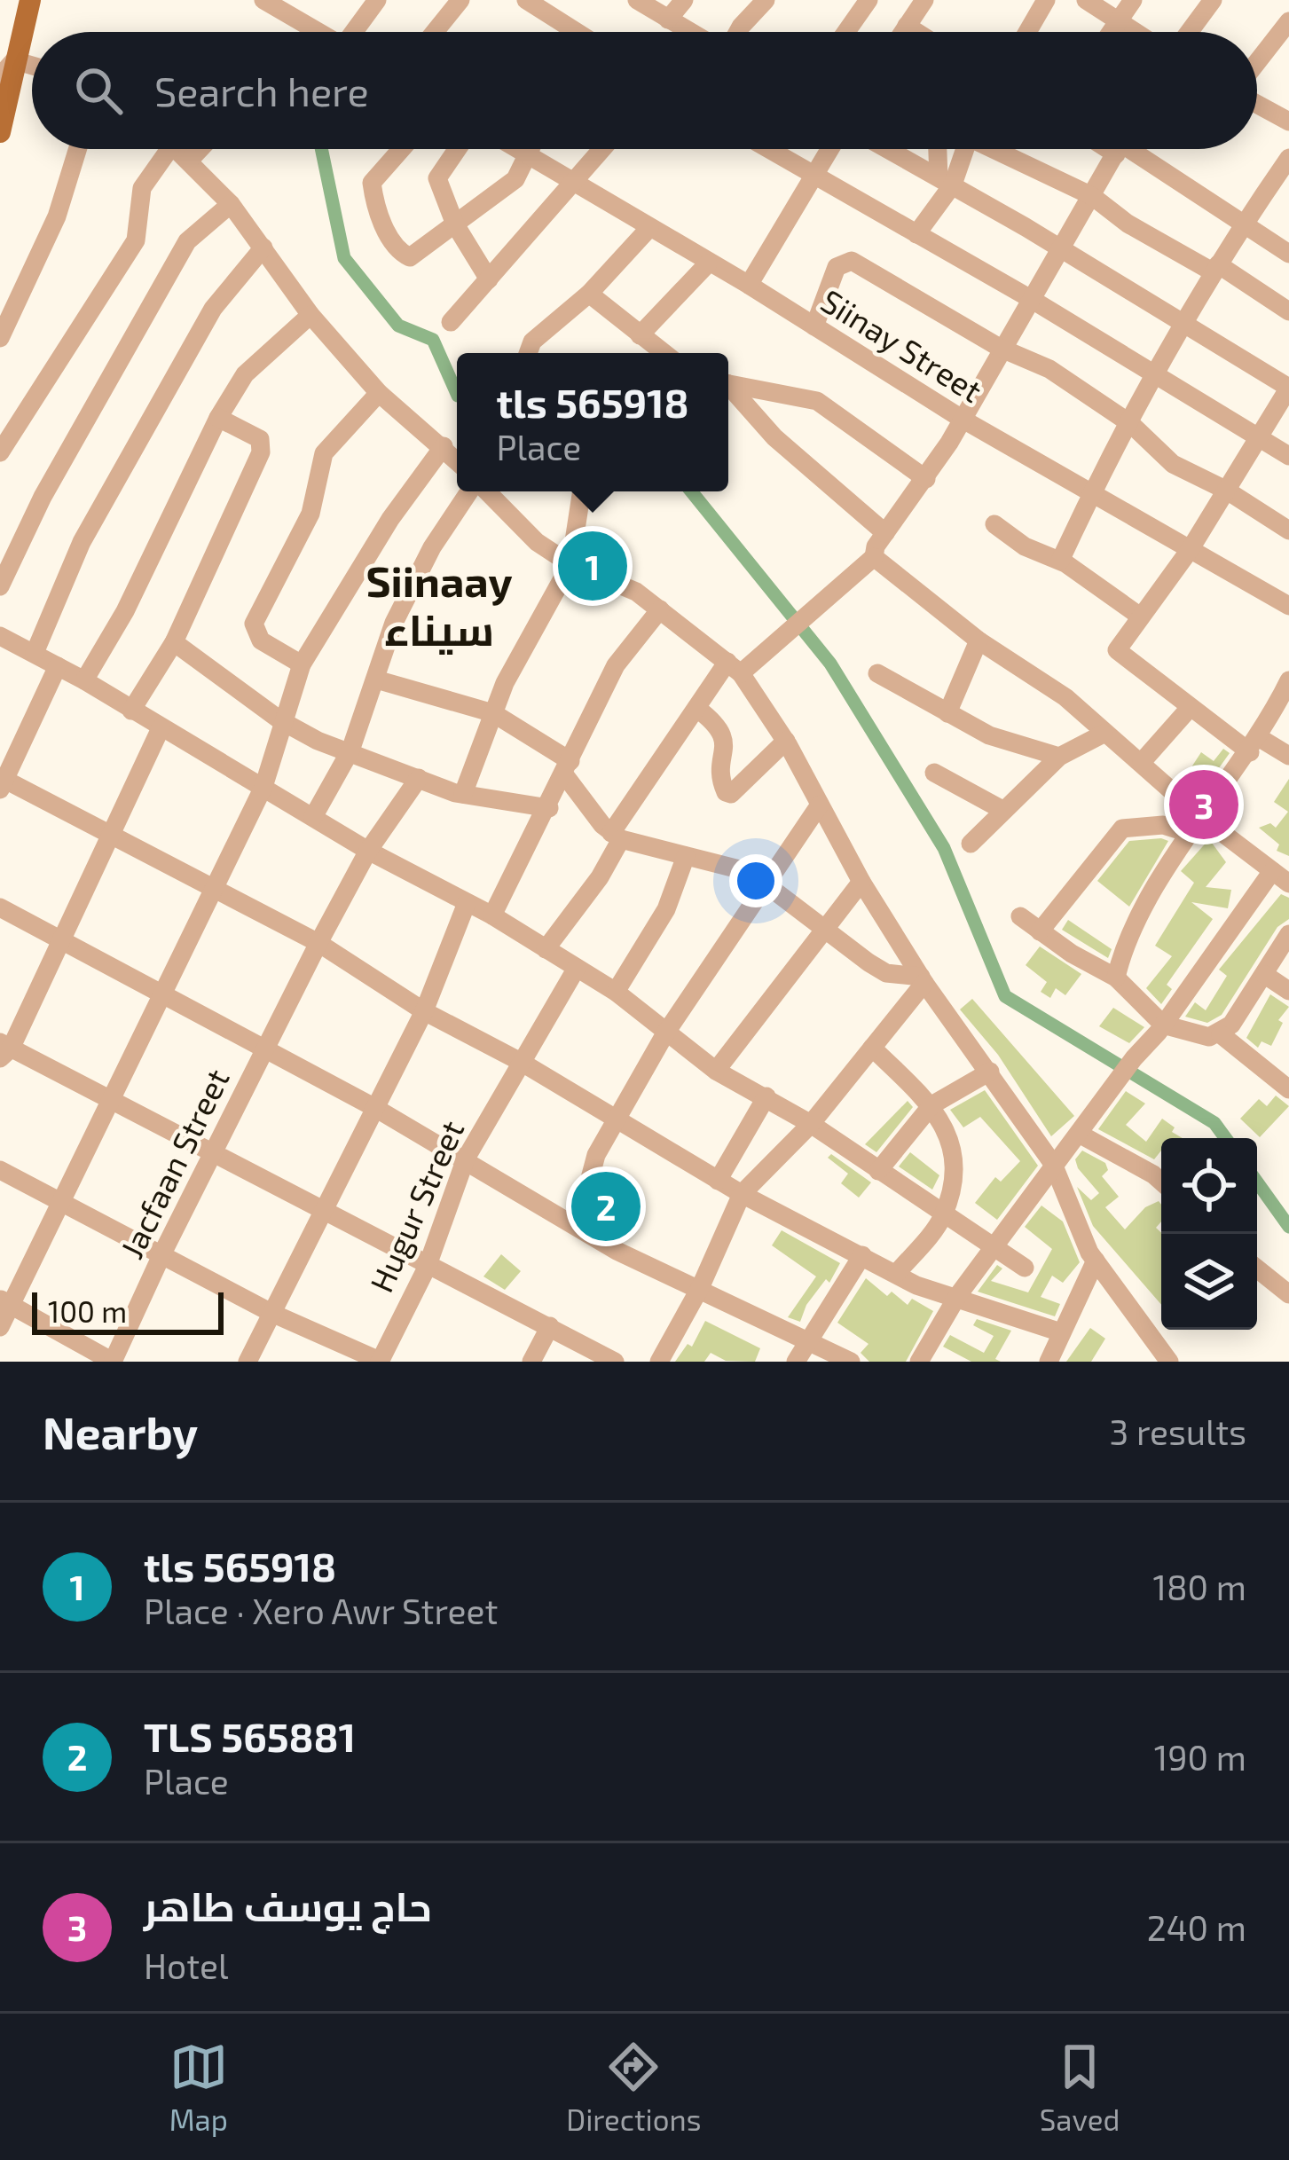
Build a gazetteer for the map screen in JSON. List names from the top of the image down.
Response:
{
  "streets": {
    "street": ["Siinay Street", "Jacfaan Street", "Hugur Street"]
  },
  "districts": ["Siinaay سيناء"],
  "scale_bar": "100 m",
  "page": {
    "search": "Search here",
    "popup": ["tls 565918", "Place"],
    "pins": ["1", "3", "2"],
    "scale": "100 m",
    "heading": ["Nearby", "3 results"],
    "list": [
      {
        "mark": "1",
        "name": "tls 565918",
        "note": "Place · Xero Awr Street",
        "value": "180 m"
      },
      {
        "mark": "2",
        "name": "TLS 565881",
        "note": "Place",
        "value": "190 m"
      },
      {
        "mark": "3",
        "name": "حاج يوسف طاهر",
        "note": "Hotel",
        "value": "240 m"
      }
    ],
    "nav": ["Map", "Directions", "Saved"]
  }
}
